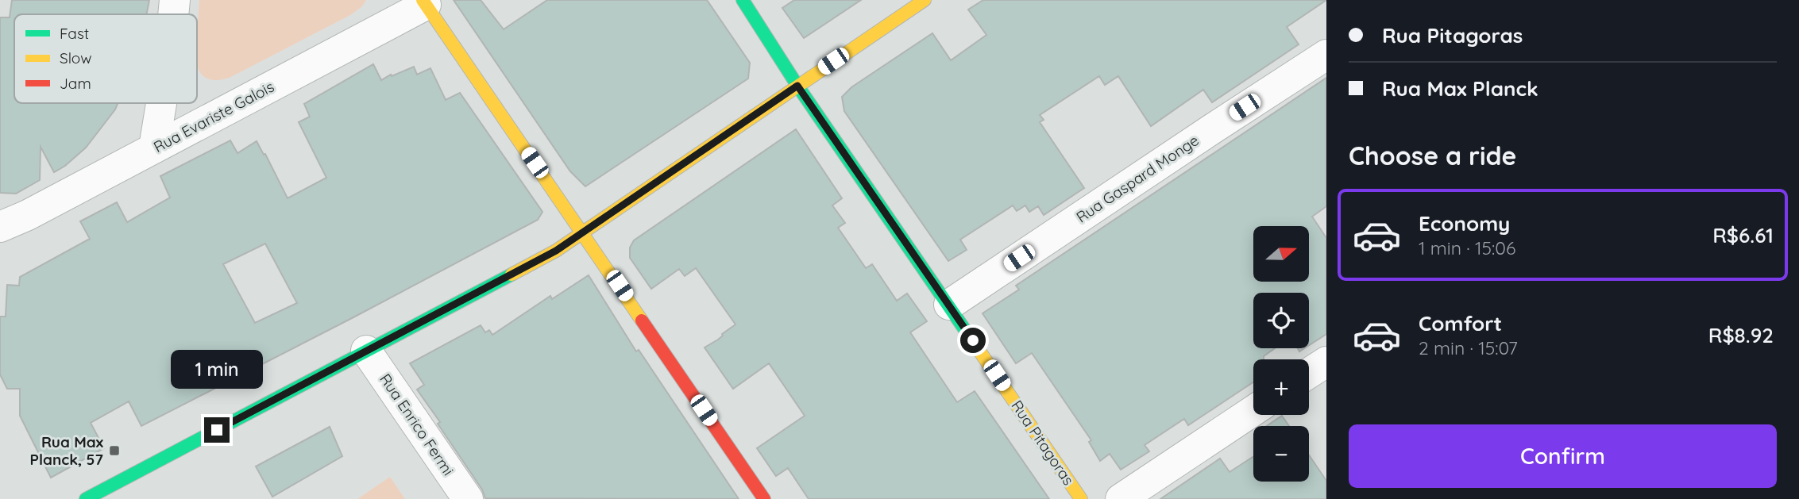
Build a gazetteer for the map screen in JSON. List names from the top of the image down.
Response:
{
  "streets": {
    "street": [
      "Rua Evariste Galois",
      "Rua Gaspard Monge",
      "Rua Enrico Fermi",
      "Rua Pitagoras"
    ]
  },
  "crossings": [
    ["Rua Gaspard Monge", "Rua Pitagoras"]
  ],
  "places": {
    "transit": ["Rua Max Planck, 57"]
  },
  "legend": ["Fast", "Slow", "Jam"],
  "north": "right",
  "page": {
    "banner": ["Rua Pitagoras", "Rua Max Planck"],
    "heading": "Choose a ride",
    "list": [
      {
        "name": "Economy",
        "note": "1 min · 15:06",
        "value": "R$6.61"
      },
      {
        "name": "Comfort",
        "note": "2 min · 15:07",
        "value": "R$8.92"
      }
    ],
    "map_buttons": ["+", "−"],
    "bubble": "1 min",
    "buttons": "Confirm"
  }
}
